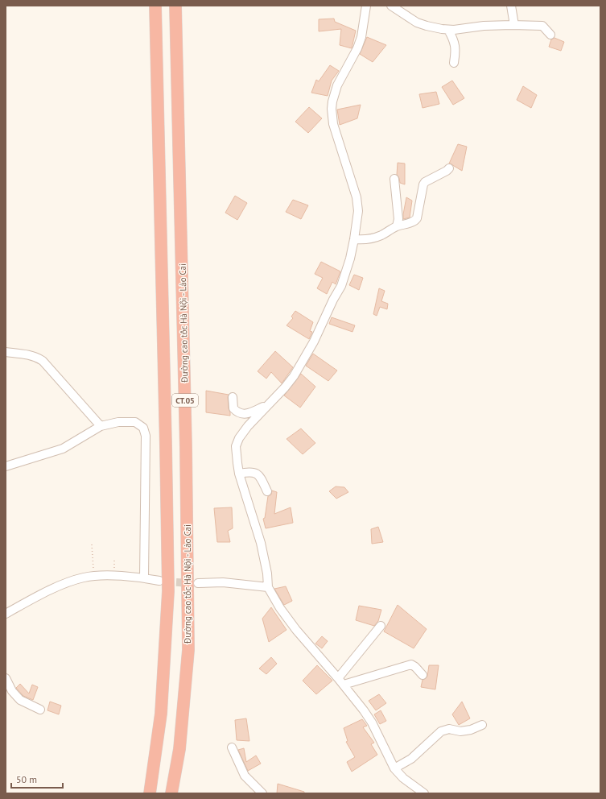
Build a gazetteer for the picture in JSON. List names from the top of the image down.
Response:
{
  "streets": {
    "highway": ["Đường cao tốc Hà Nội - Lào Cai", "CT.05"]
  },
  "scale_bar": "50 m"
}
